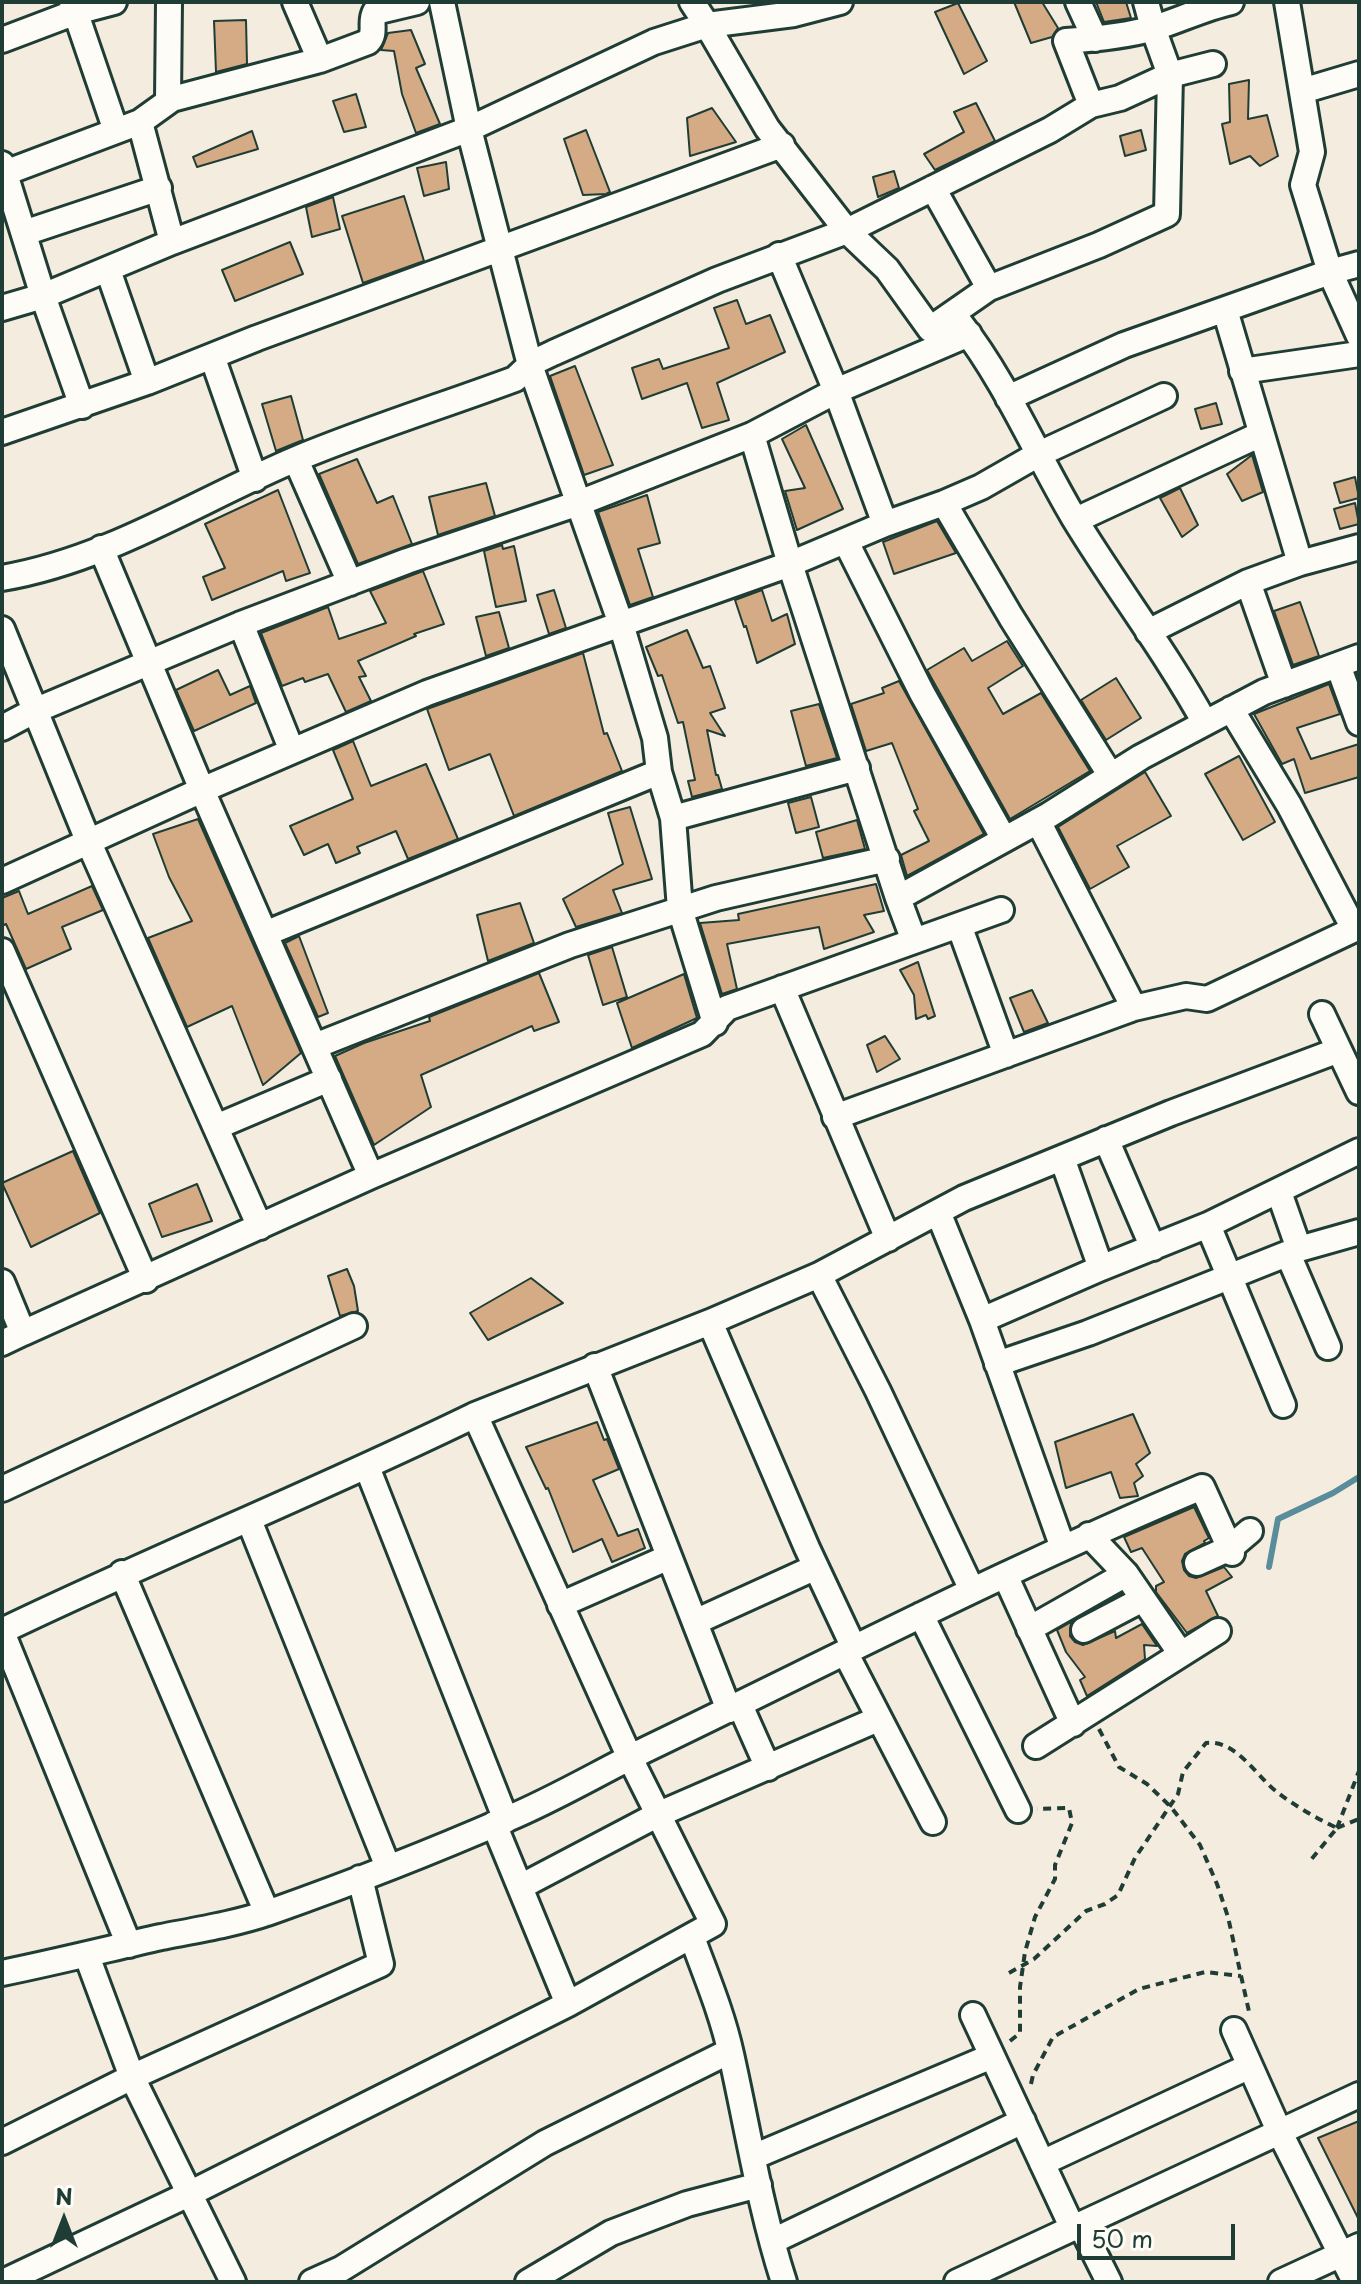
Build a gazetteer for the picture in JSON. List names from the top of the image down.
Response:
{
  "scale_bar": "50 m",
  "north": "top"
}
